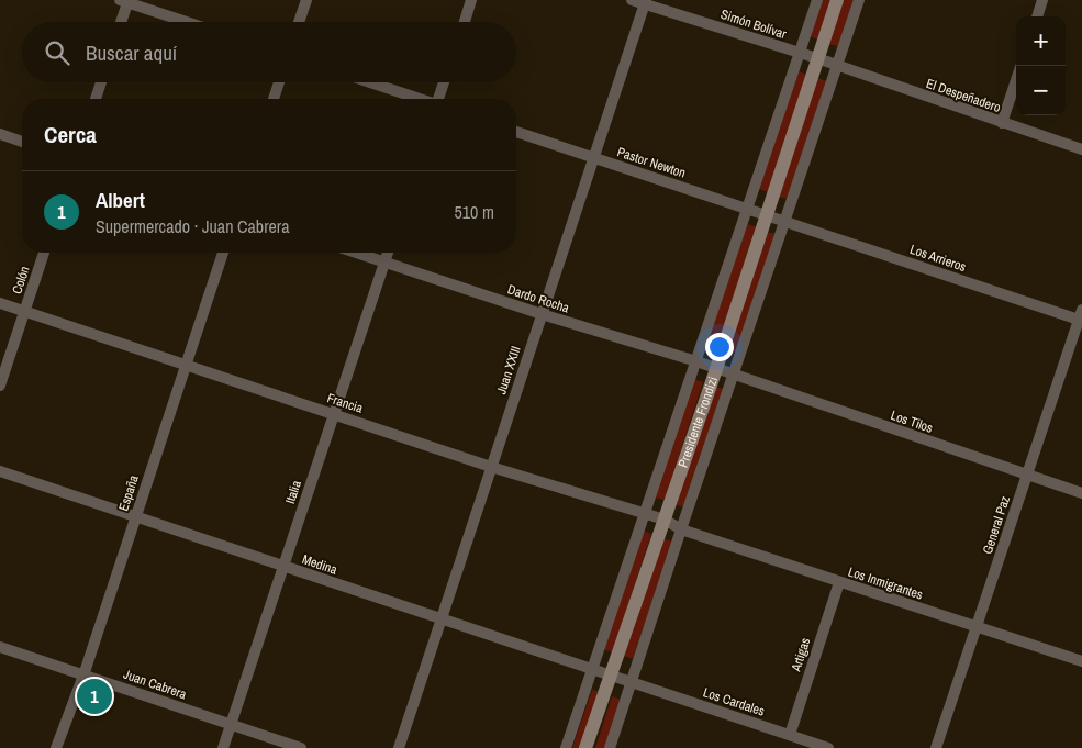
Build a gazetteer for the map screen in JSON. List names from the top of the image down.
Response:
{
  "streets": {
    "main road": ["Presidente Frondizi"],
    "street": [
      "Simón Bolívar",
      "El Despeñadero",
      "Pastor Newton",
      "Los Arrieros",
      "Colón",
      "Dardo Rocha",
      "Juan XXIII",
      "Francia",
      "Los Tilos",
      "Italia",
      "España",
      "General Paz",
      "Medina",
      "Los Inmigrantes",
      "Artigas",
      "Juan Cabrera",
      "Los Cardales"
    ]
  },
  "crossings": [
    ["Simón Bolívar", "El Despeñadero"],
    ["Simón Bolívar", "Juan XXIII"],
    ["Simón Bolívar", "Presidente Frondizi"],
    ["El Despeñadero", "Presidente Frondizi"],
    ["Pastor Newton", "Los Arrieros"],
    ["Pastor Newton", "Juan XXIII"],
    ["Pastor Newton", "Presidente Frondizi"],
    ["Los Arrieros", "Presidente Frondizi"],
    ["Los Arrieros", "General Paz"],
    ["Colón", "Francia"],
    ["Dardo Rocha", "Juan XXIII"],
    ["Dardo Rocha", "Presidente Frondizi"],
    ["Dardo Rocha", "Los Tilos"],
    ["Dardo Rocha", "Italia"],
    ["Juan XXIII", "Francia"],
    ["Juan XXIII", "Medina"],
    ["Francia", "Presidente Frondizi"],
    ["Francia", "Italia"],
    ["Francia", "España"],
    ["Francia", "Los Inmigrantes"],
    ["Presidente Frondizi", "Los Tilos"],
    ["Presidente Frondizi", "Medina"],
    ["Presidente Frondizi", "Los Inmigrantes"],
    ["Presidente Frondizi", "Los Cardales"],
    ["Los Tilos", "General Paz"],
    ["Italia", "Medina"],
    ["Italia", "Juan Cabrera"],
    ["España", "Medina"],
    ["España", "Juan Cabrera"],
    ["General Paz", "Los Inmigrantes"],
    ["Medina", "Los Cardales"],
    ["Los Inmigrantes", "Artigas"],
    ["Artigas", "Los Cardales"]
  ],
  "page": {
    "map_buttons": ["+", "−"],
    "search": "Buscar aquí",
    "heading": "Cerca",
    "list": [
      {
        "mark": "1",
        "name": "Albert",
        "note": "Supermercado · Juan Cabrera",
        "value": "510 m"
      }
    ],
    "pins": "1"
  }
}
